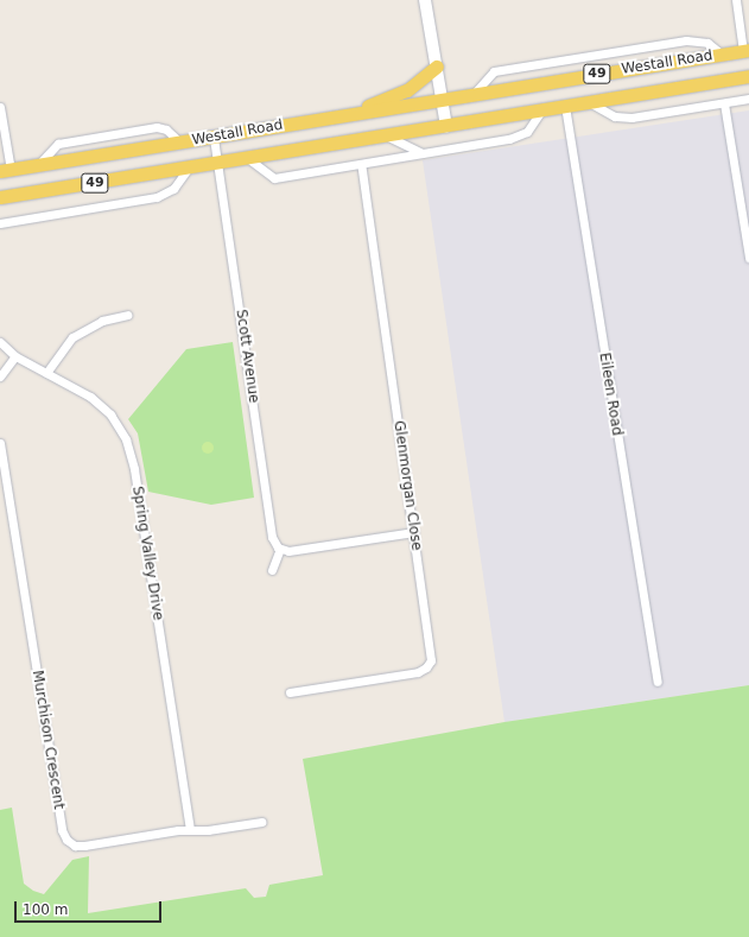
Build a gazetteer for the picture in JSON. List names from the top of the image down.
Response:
{
  "streets": {
    "main road": ["Westall Road", "49"],
    "street": [
      "Scott Avenue",
      "Eileen Road",
      "Glenmorgan Close",
      "Spring Valley Drive",
      "Murchison Crescent"
    ]
  },
  "crossings": [
    ["Westall Road", "Scott Avenue"],
    ["Westall Road", "Eileen Road"],
    ["Westall Road", "Glenmorgan Close"],
    ["Spring Valley Drive", "Murchison Crescent"]
  ],
  "scale_bar": "100 m"
}
